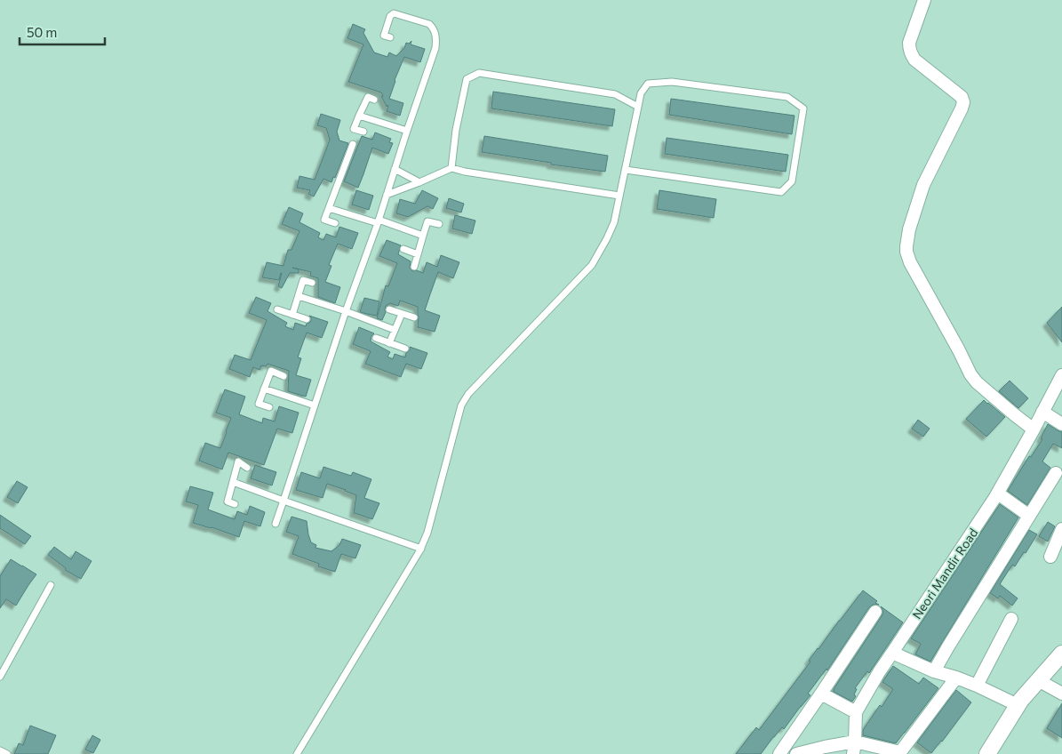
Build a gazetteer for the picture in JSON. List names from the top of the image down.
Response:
{
  "streets": {
    "street": ["Neori Mandir Road"]
  },
  "scale_bar": "50 m"
}
